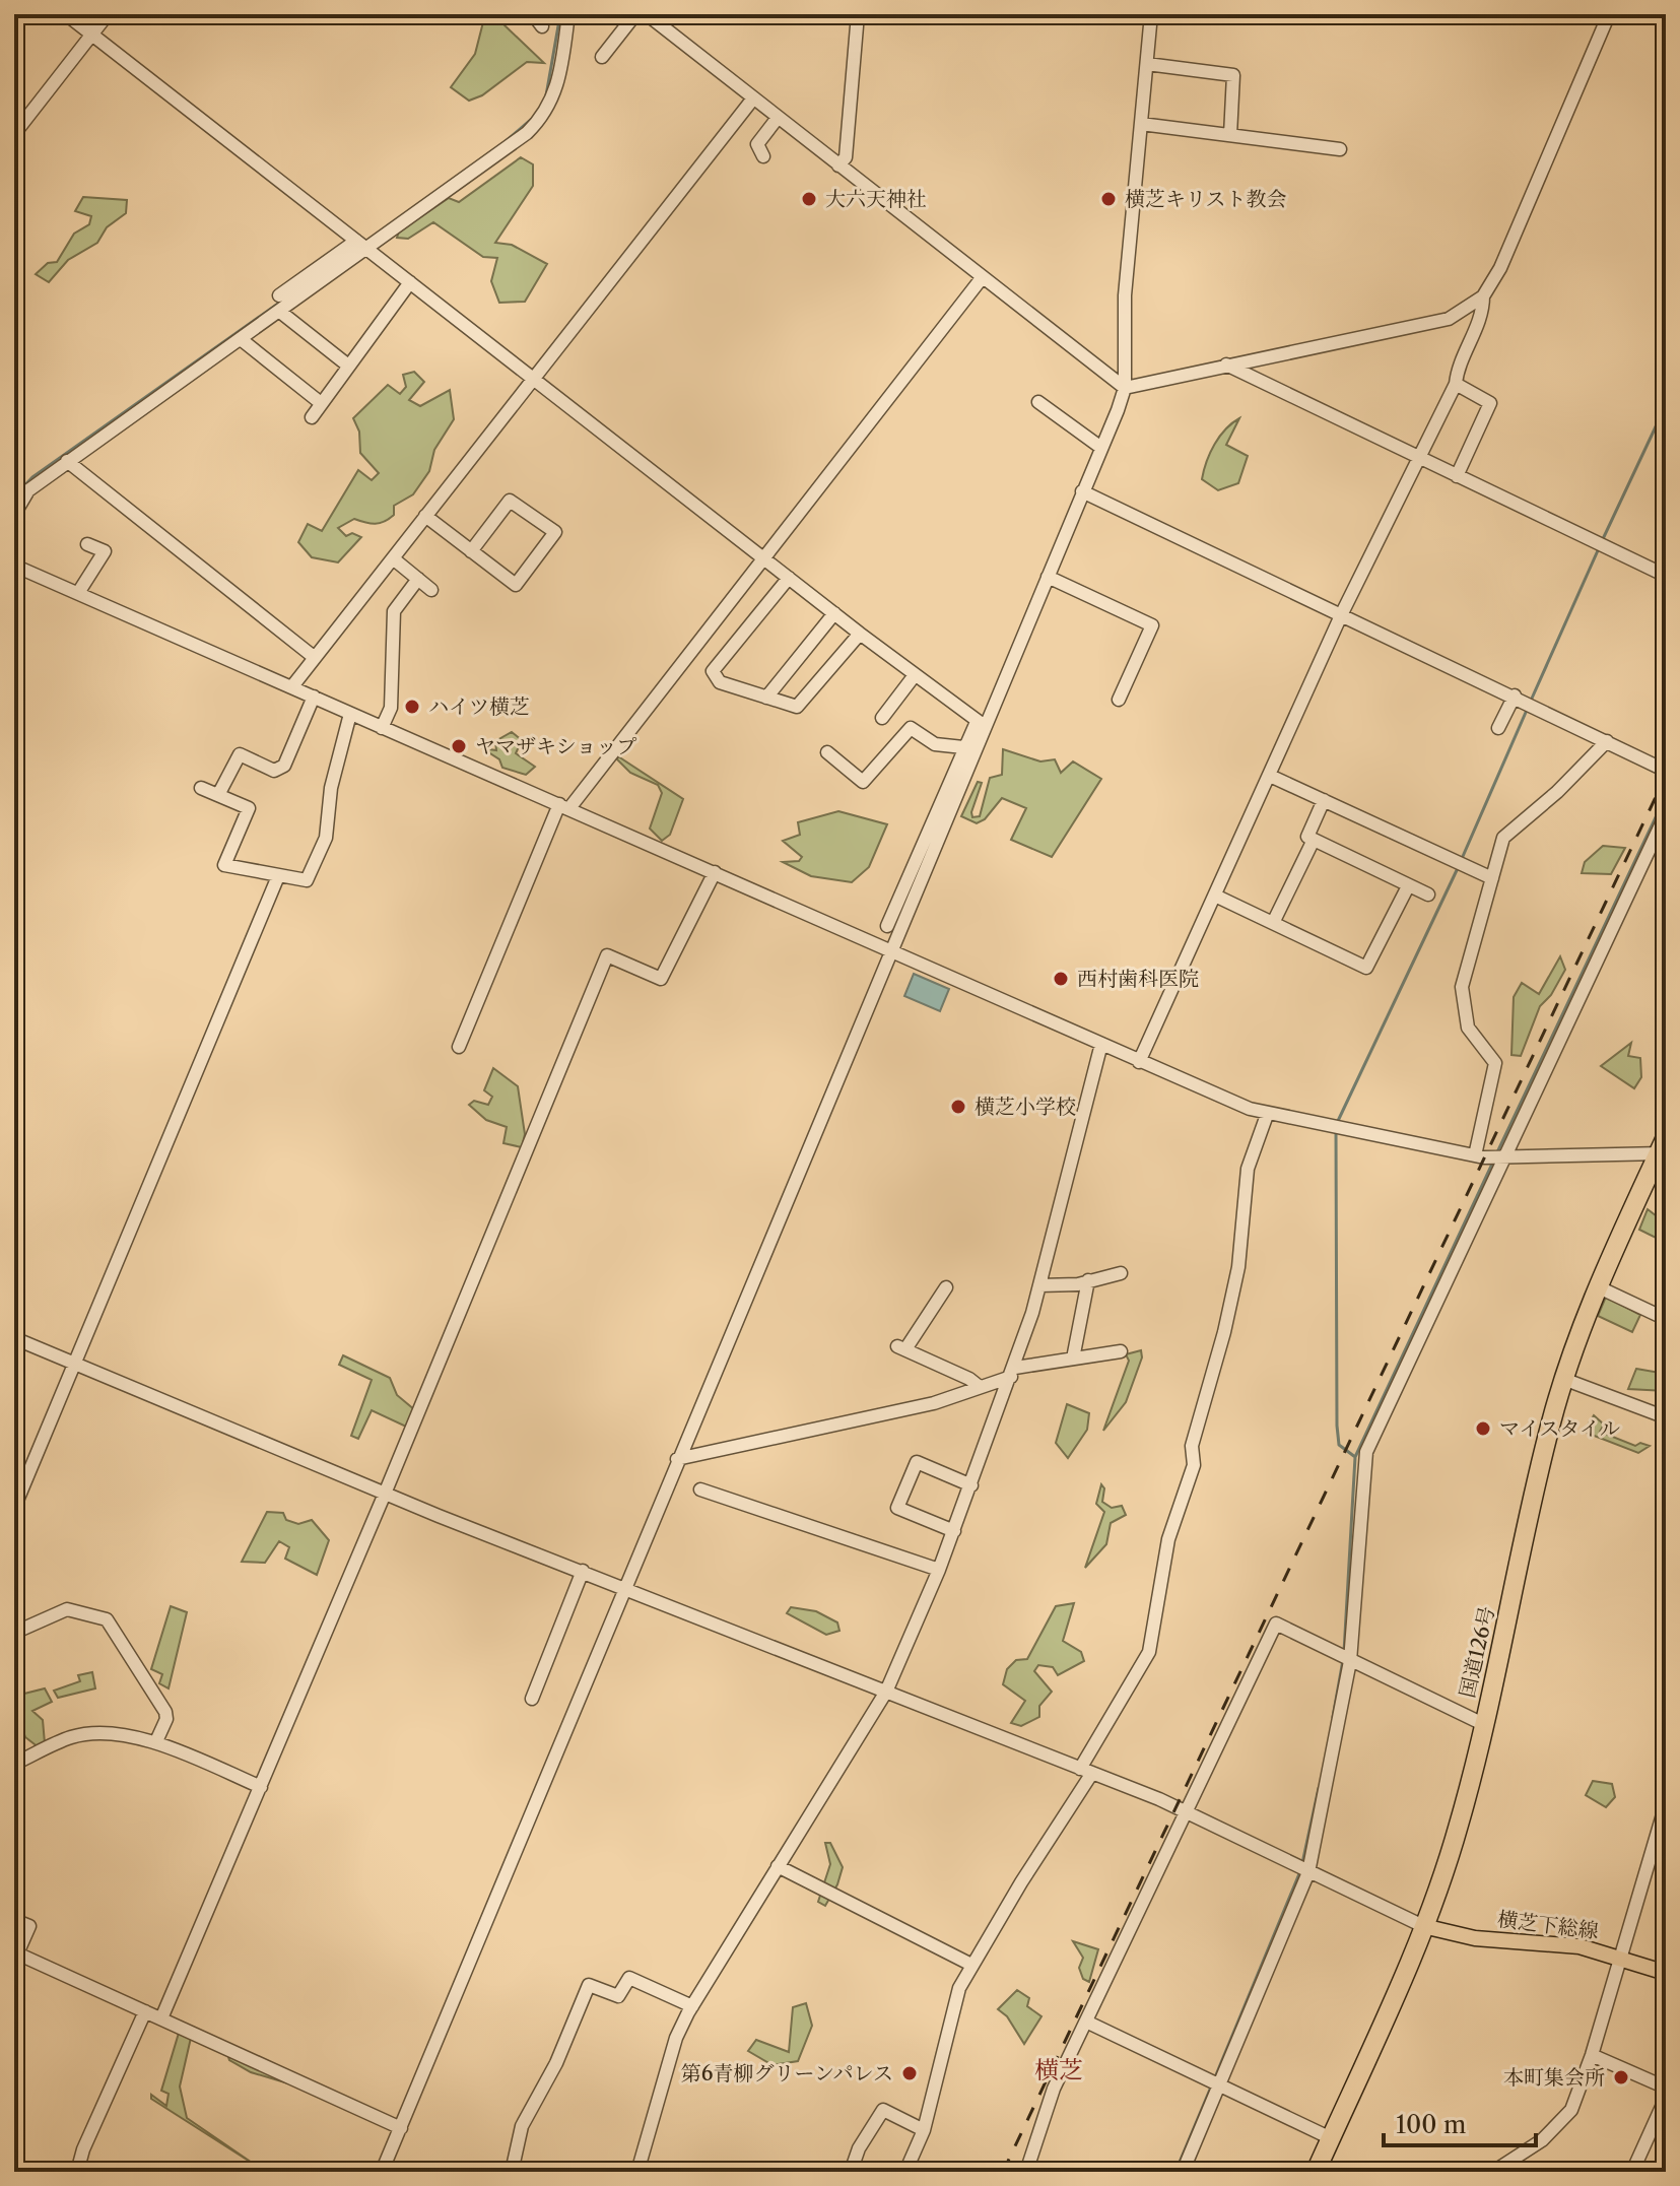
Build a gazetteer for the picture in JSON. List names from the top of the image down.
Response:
{
  "streets": {
    "highway": ["国道126号"],
    "main road": ["横芝下総線"]
  },
  "crossings": [
    ["国道126号", "横芝下総線"]
  ],
  "districts": ["横芝"],
  "places": [
    "大六天神社",
    "横芝キリスト教会",
    "ハイツ横芝",
    "ヤマザキショップ",
    "西村歯科医院",
    "横芝小学校",
    "マイスタイル",
    "第6青柳グリーンパレス",
    "本町集会所"
  ],
  "scale_bar": "100 m"
}
